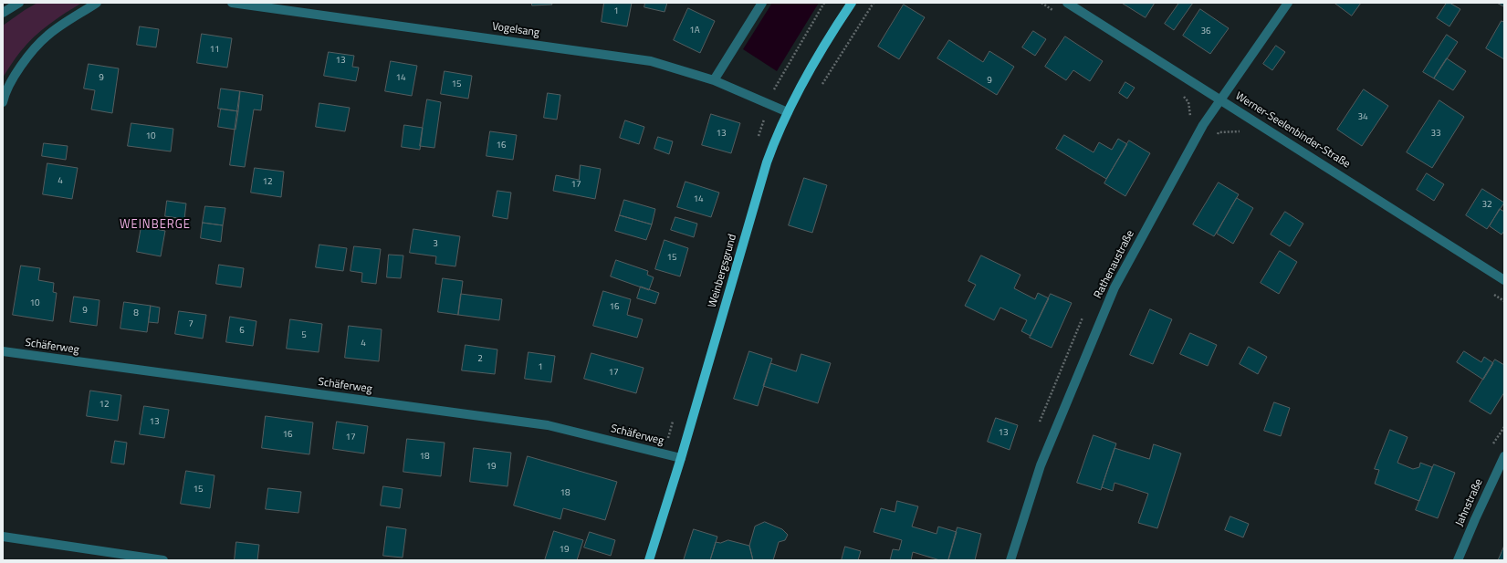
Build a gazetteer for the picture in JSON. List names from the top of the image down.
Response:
{
  "streets": {
    "main road": ["Weinbergsgrund"],
    "street": [
      "Vogelsang",
      "Werner-Seelenbinder-Straße",
      "Rathenaustraße",
      "Schäferweg",
      "Jahnstraße"
    ]
  },
  "crossings": [
    ["Vogelsang", "Weinbergsgrund"],
    ["Werner-Seelenbinder-Straße", "Rathenaustraße"],
    ["Weinbergsgrund", "Schäferweg"]
  ],
  "districts": ["WEINBERGE"],
  "house_numbers": [
    "1",
    "1A",
    "36",
    "11",
    "13",
    "9",
    "14",
    "9",
    "15",
    "34",
    "13",
    "33",
    "10",
    "16",
    "4",
    "12",
    "17",
    "14",
    "32",
    "3",
    "15",
    "10",
    "16",
    "9",
    "8",
    "7",
    "6",
    "5",
    "4",
    "2",
    "1",
    "17",
    "12",
    "13",
    "13",
    "16",
    "17",
    "18",
    "19",
    "15",
    "18",
    "19"
  ]
}
